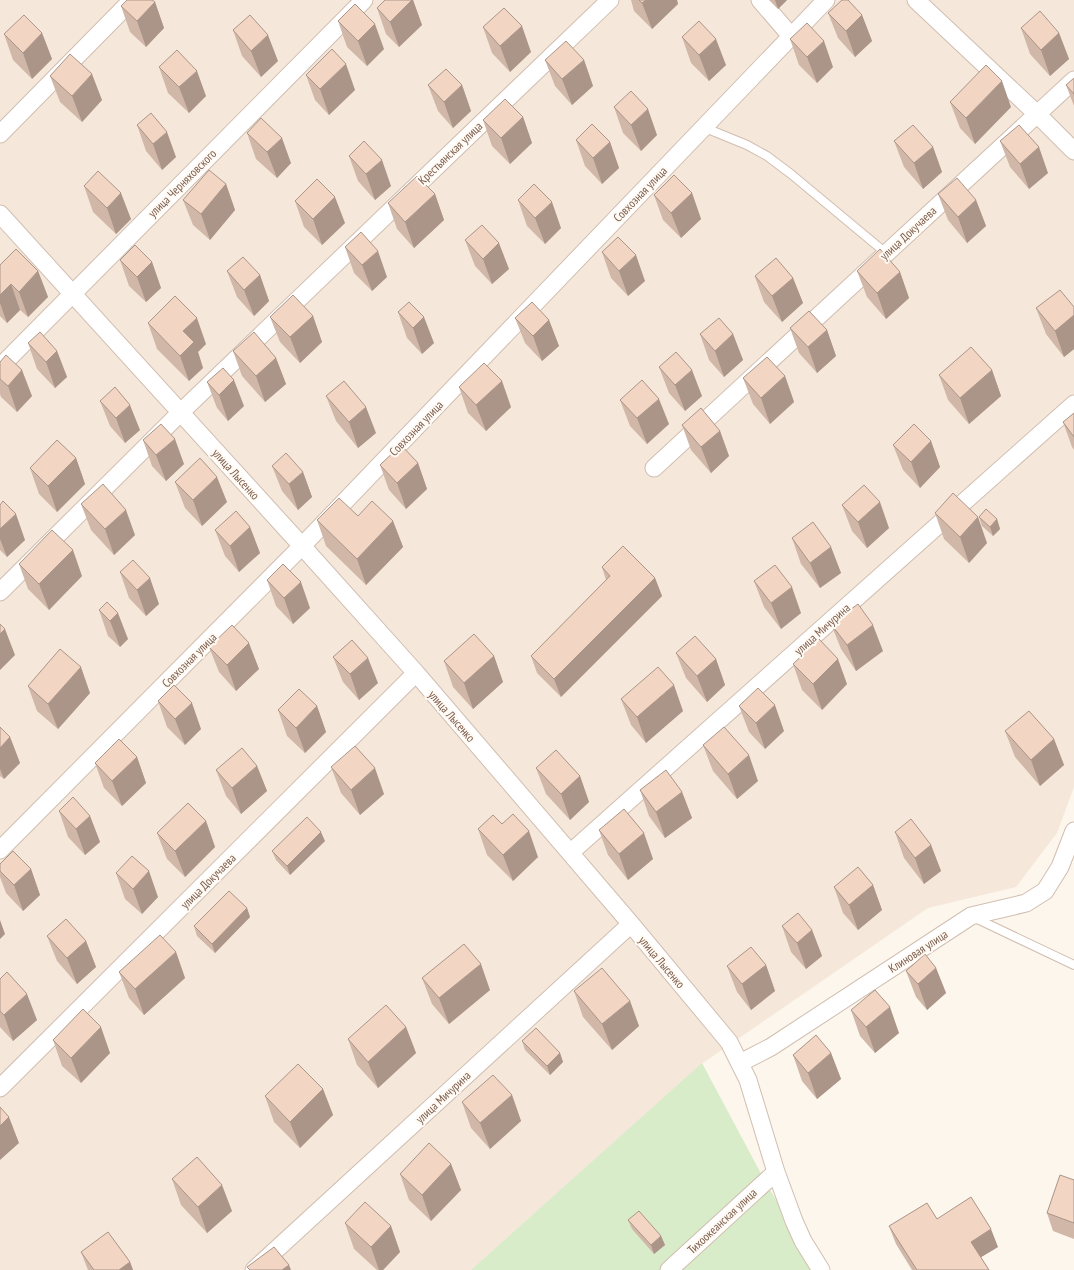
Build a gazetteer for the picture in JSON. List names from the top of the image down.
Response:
{
  "streets": {
    "street": [
      "Крестьянская улица",
      "улица Черняховского",
      "Совхозная улица",
      "улица Докучаева",
      "улица Лысенко",
      "улица Мичурина",
      "Клиновая улица",
      "Тихоокеанская улица"
    ]
  },
  "crossings": [
    ["Крестьянская улица", "улица Лысенко"],
    ["улица Черняховского", "улица Лысенко"],
    ["Совхозная улица", "улица Лысенко"],
    ["улица Докучаева", "улица Лысенко"],
    ["улица Лысенко", "улица Мичурина"],
    ["улица Лысенко", "Клиновая улица"],
    ["улица Лысенко", "Тихоокеанская улица"]
  ]
}
